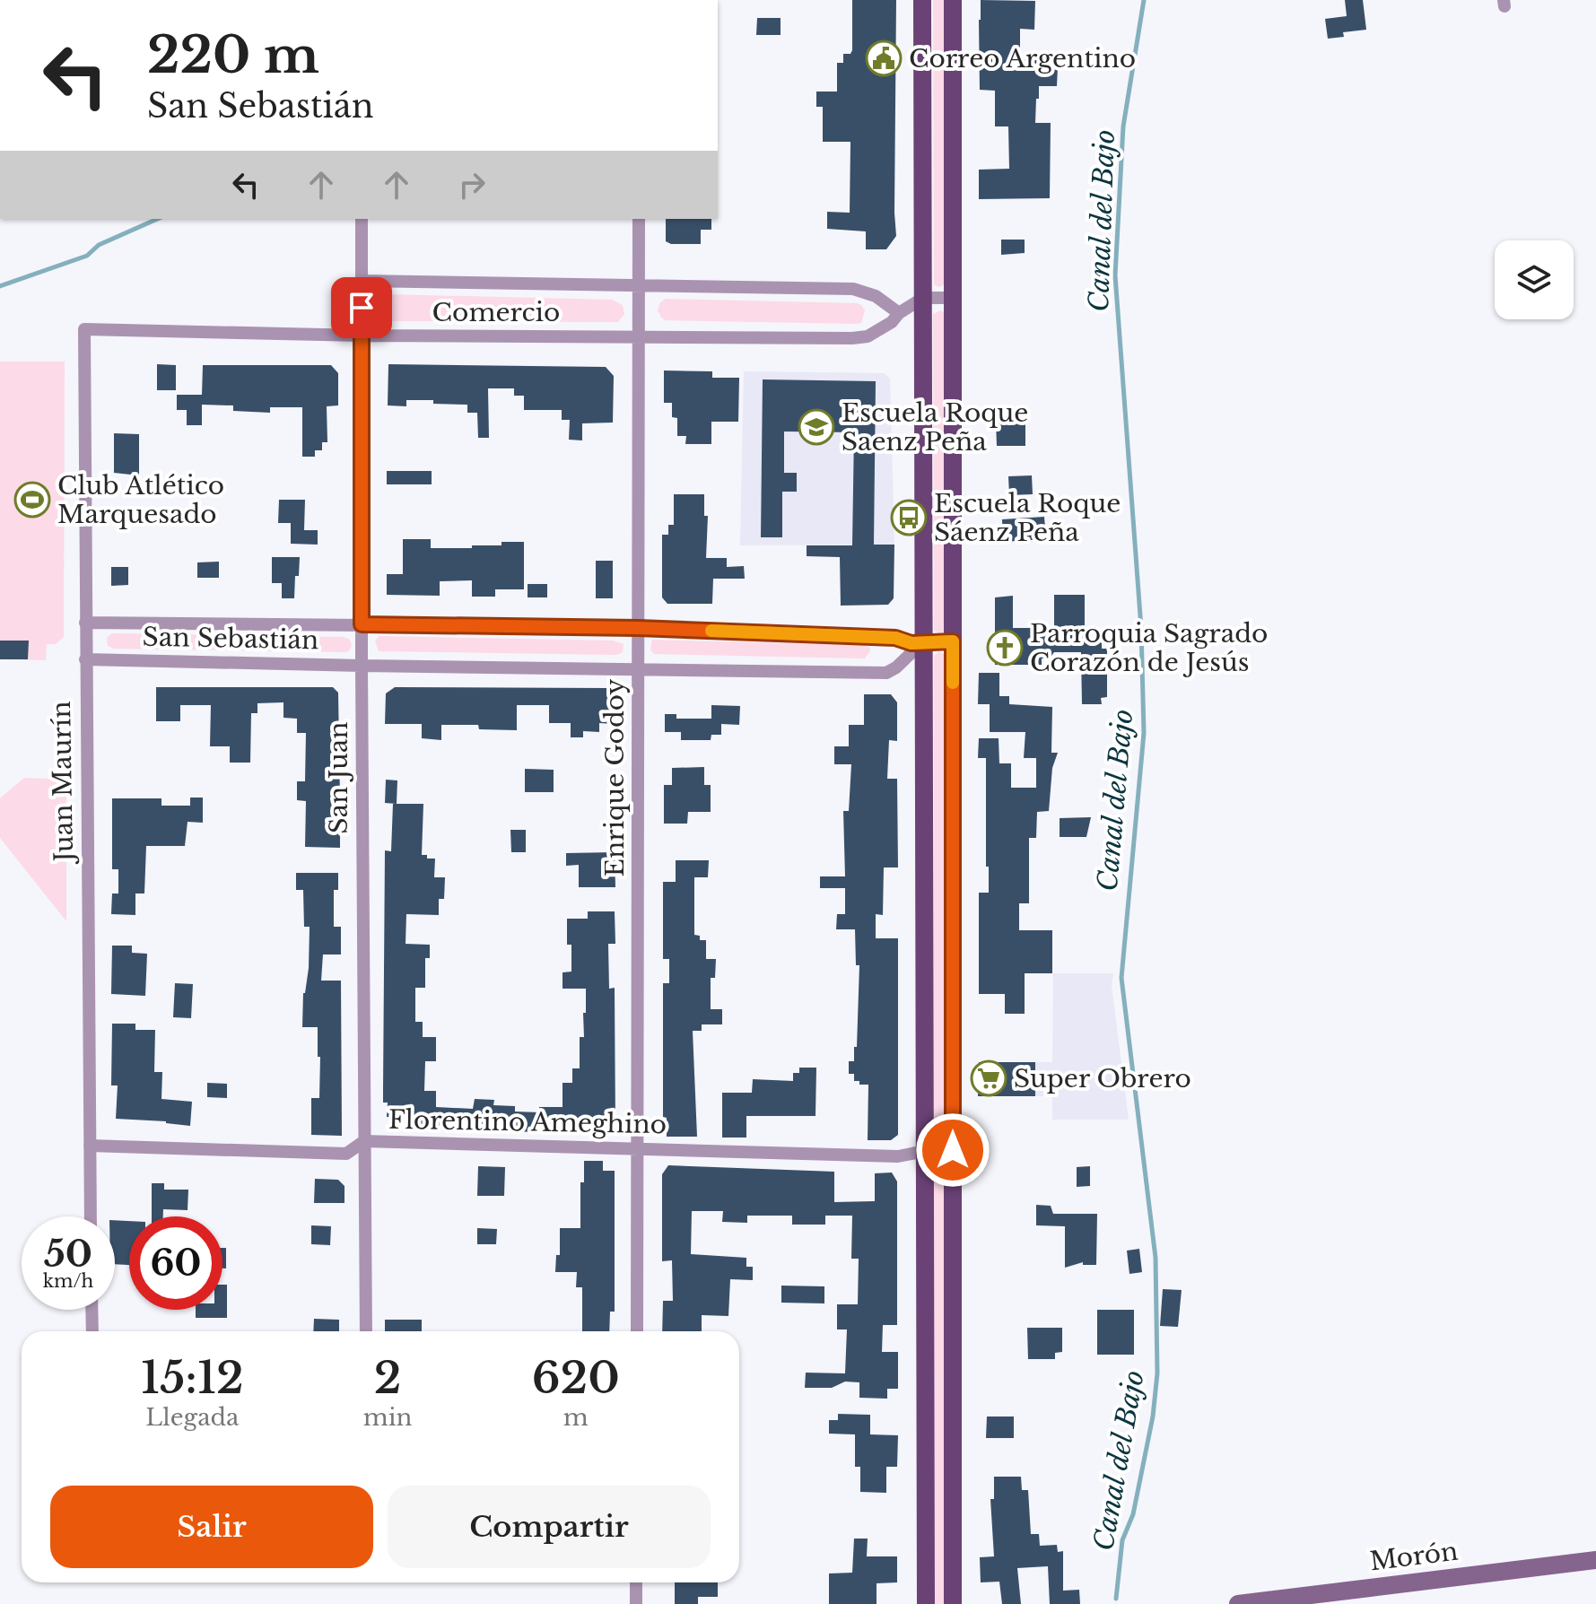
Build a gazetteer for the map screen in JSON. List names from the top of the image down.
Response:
{
  "streets": {
    "street": [
      "Comercio",
      "San Sebastián",
      "San Juan",
      "Enrique Godoy",
      "Juan Maurín",
      "Florentino Ameghino",
      "Morón"
    ]
  },
  "crossings": [
    ["Comercio", "San Juan"],
    ["Comercio", "Enrique Godoy"],
    ["Comercio", "Juan Maurín"],
    ["San Sebastián", "San Juan"],
    ["San Sebastián", "Enrique Godoy"],
    ["San Sebastián", "Juan Maurín"],
    ["San Juan", "Florentino Ameghino"],
    ["Enrique Godoy", "Florentino Ameghino"],
    ["Juan Maurín", "Florentino Ameghino"]
  ],
  "water": ["Canal del Bajo"],
  "places": {
    "public building": ["Correo Argentino"],
    "school or university": ["Escuela Roque Saenz Peña"],
    "sports": ["Club Atlético Marquesado"],
    "bus stop": ["Escuela Roque Sáenz Peña"],
    "church": ["Parroquia Sagrado Corazón de Jesús"],
    "supermarket": ["Super Obrero"]
  },
  "page": {
    "turn": ["220 m", "San Sebastián"],
    "speed": "50 km/h",
    "limit": "60",
    "eta": [
      "15:12",
      "Llegada",
      "2",
      "min",
      "620",
      "m"
    ],
    "buttons": ["Salir", "Compartir"]
  }
}
